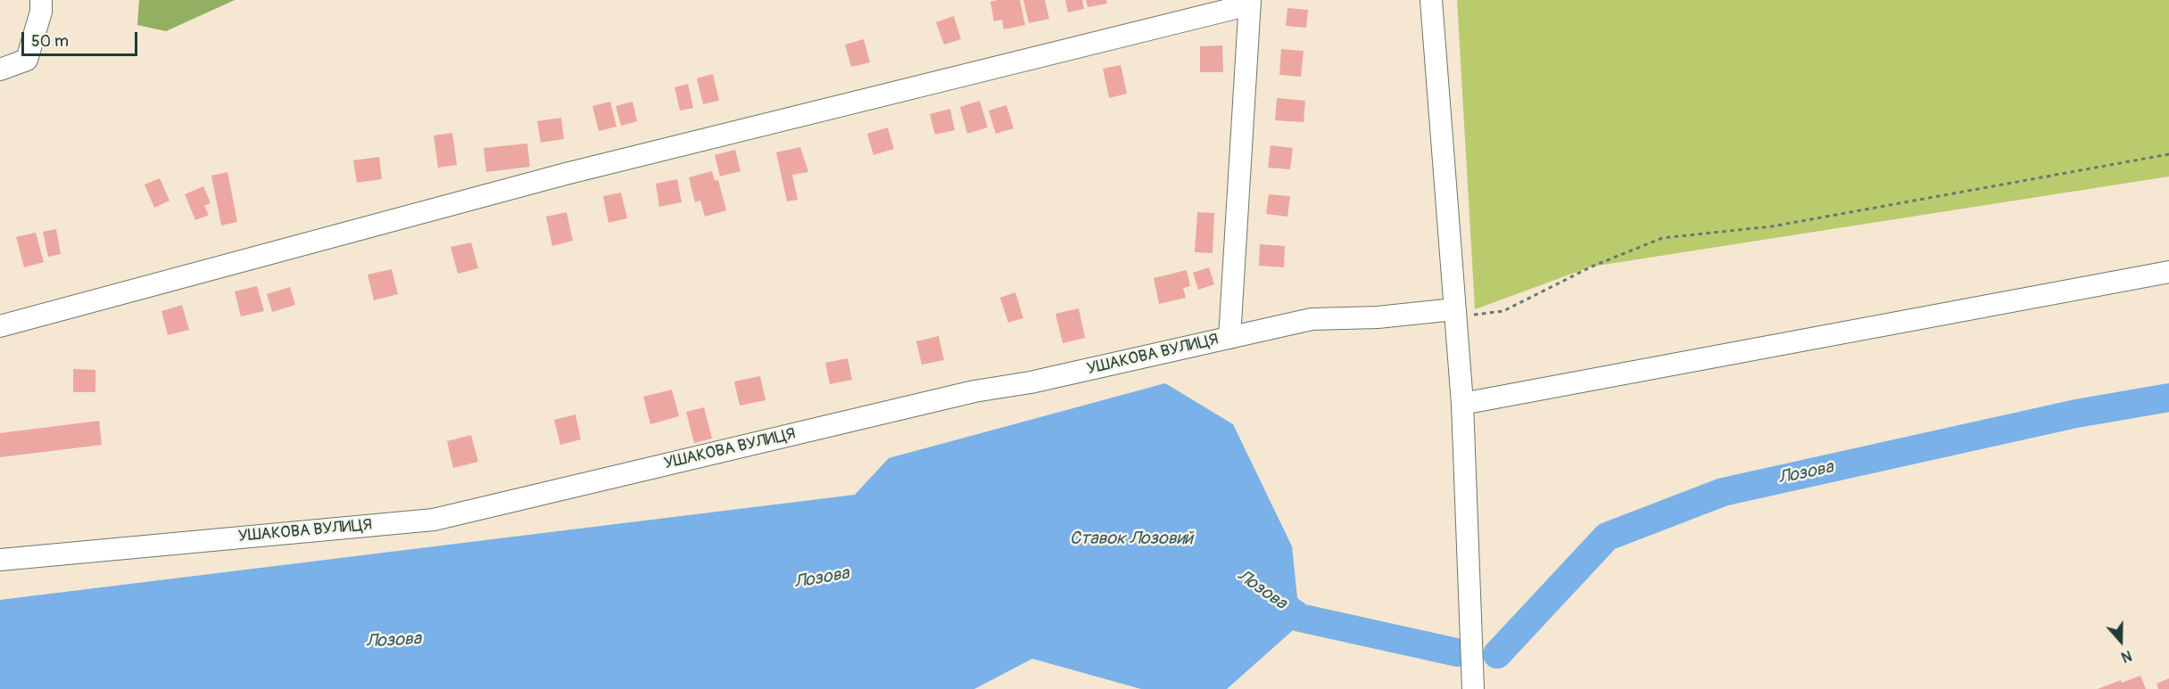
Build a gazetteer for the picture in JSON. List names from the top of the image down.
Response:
{
  "streets": {
    "street": ["УШАКОВА ВУЛИЦЯ"]
  },
  "water": ["Лозова", "Ставок Лозовий"],
  "scale_bar": "50 m",
  "north": "bottom"
}
